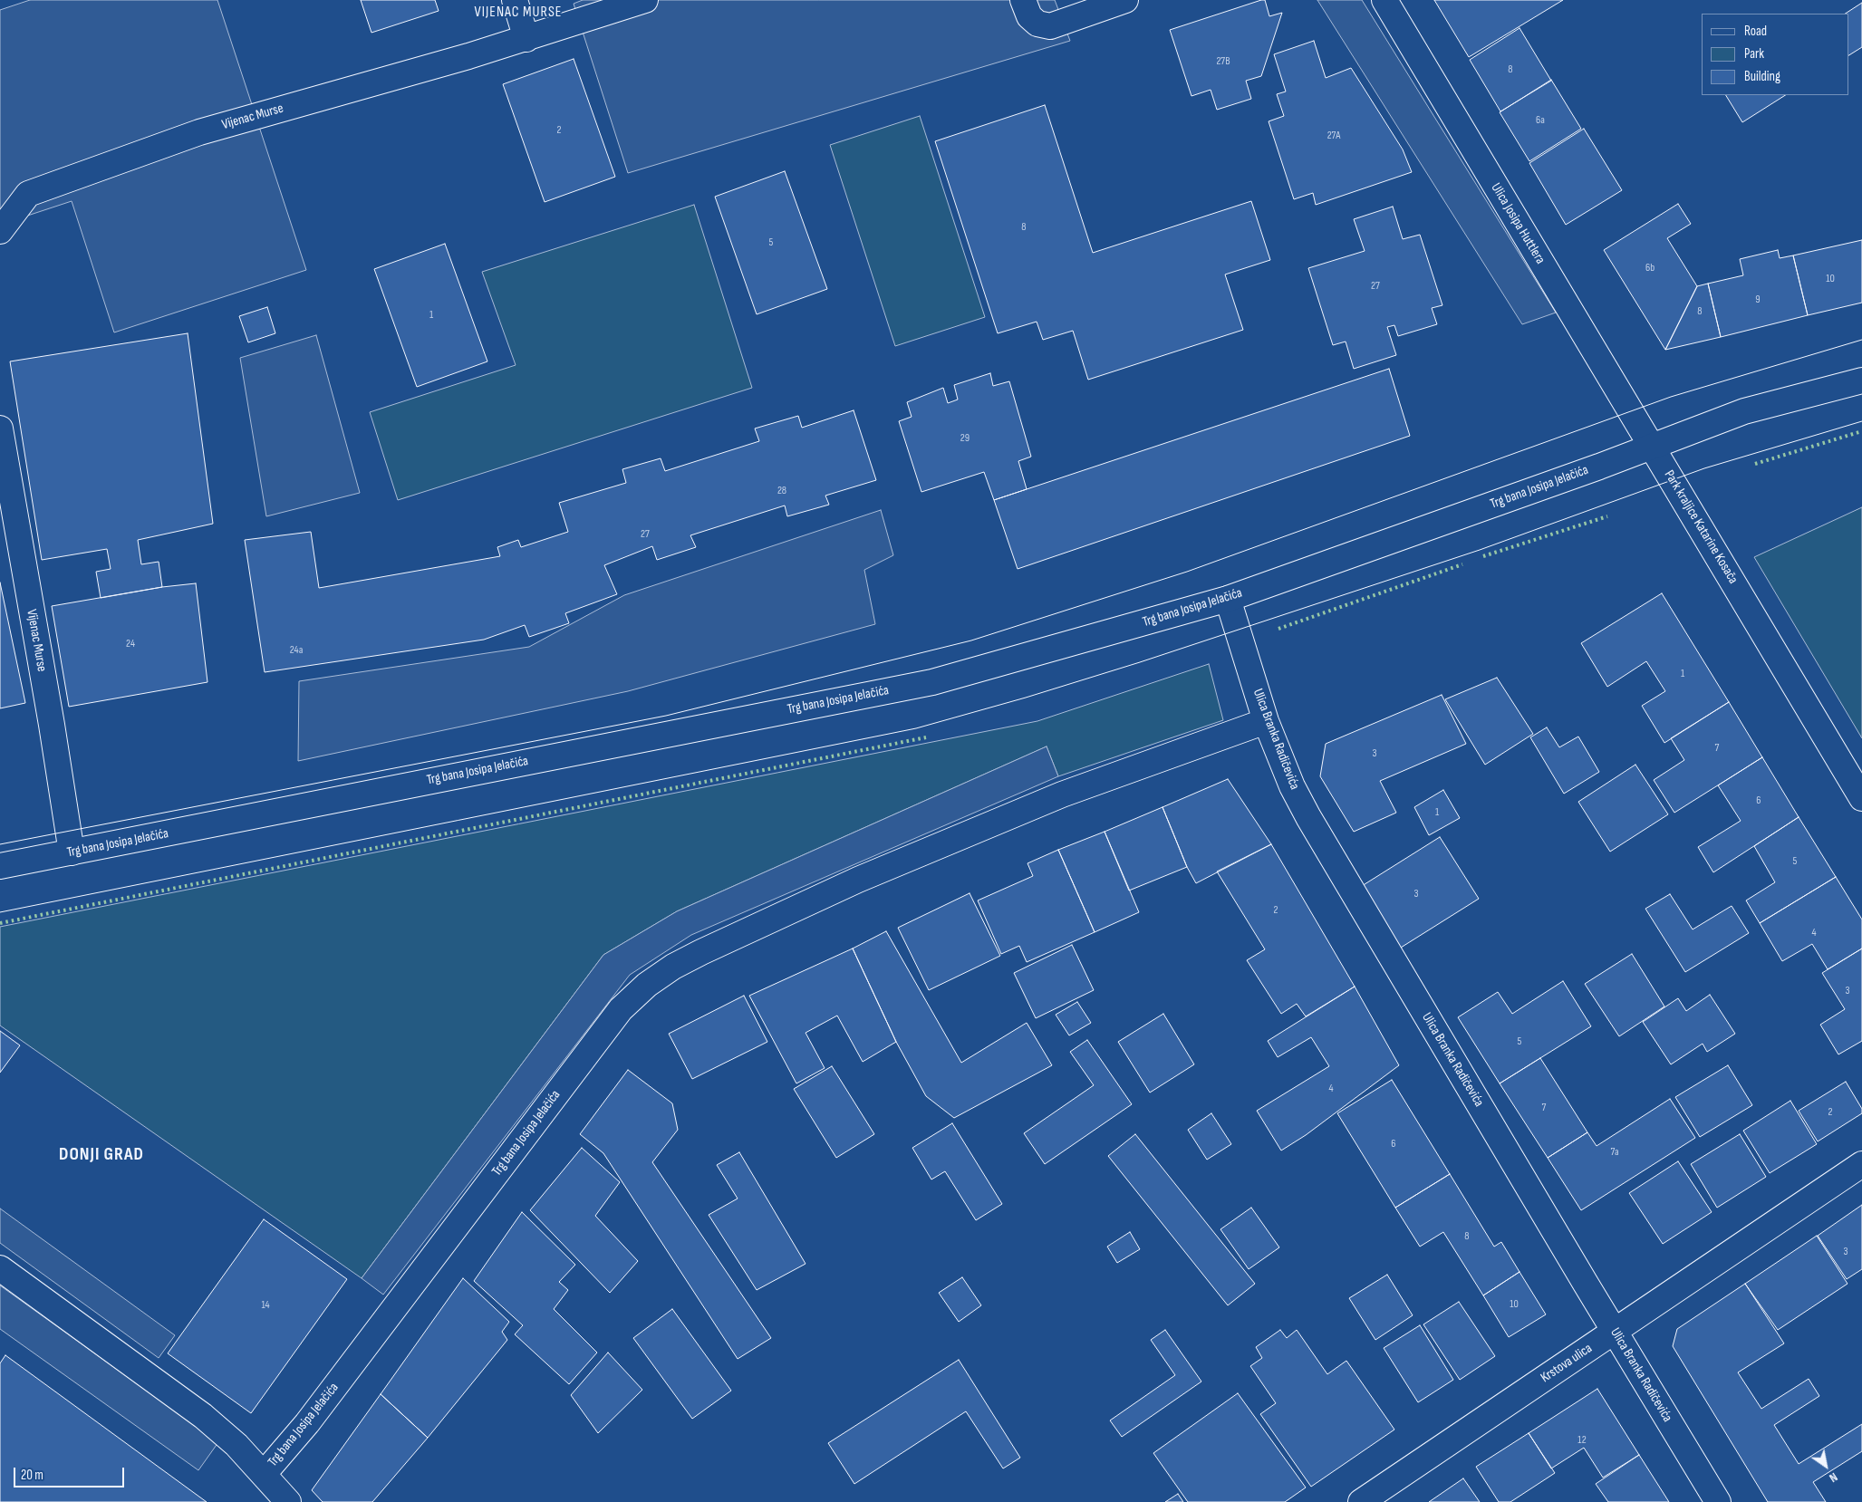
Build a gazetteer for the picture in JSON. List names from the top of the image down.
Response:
{
  "streets": {
    "street": [
      "Vijenac Murse",
      "Ulica Josipa Huttlera",
      "Trg bana Josipa Jelačića",
      "Park kraljice Katarine Kosača",
      "Ulica Branka Radičevića",
      "Krstova ulica"
    ]
  },
  "crossings": [
    ["Vijenac Murse", "Trg bana Josipa Jelačića"],
    ["Ulica Josipa Huttlera", "Trg bana Josipa Jelačića"],
    ["Ulica Josipa Huttlera", "Park kraljice Katarine Kosača"],
    ["Trg bana Josipa Jelačića", "Park kraljice Katarine Kosača"],
    ["Trg bana Josipa Jelačića", "Ulica Branka Radičevića"],
    ["Ulica Branka Radičevića", "Krstova ulica"]
  ],
  "districts": ["VIJENAC MURSE", "DONJI GRAD"],
  "house_numbers": [
    "27B",
    "8",
    "6a",
    "2",
    "27A",
    "8",
    "5",
    "6b",
    "10",
    "27",
    "9",
    "8",
    "1",
    "29",
    "28",
    "27",
    "24",
    "24a",
    "1",
    "7",
    "3",
    "6",
    "1",
    "5",
    "3",
    "2",
    "4",
    "3",
    "5",
    "4",
    "7",
    "2",
    "6",
    "7a",
    "8",
    "3",
    "10",
    "14",
    "12"
  ],
  "legend": ["Road", "Park", "Building"],
  "scale_bar": "20 m",
  "north": "bottom right"
}
